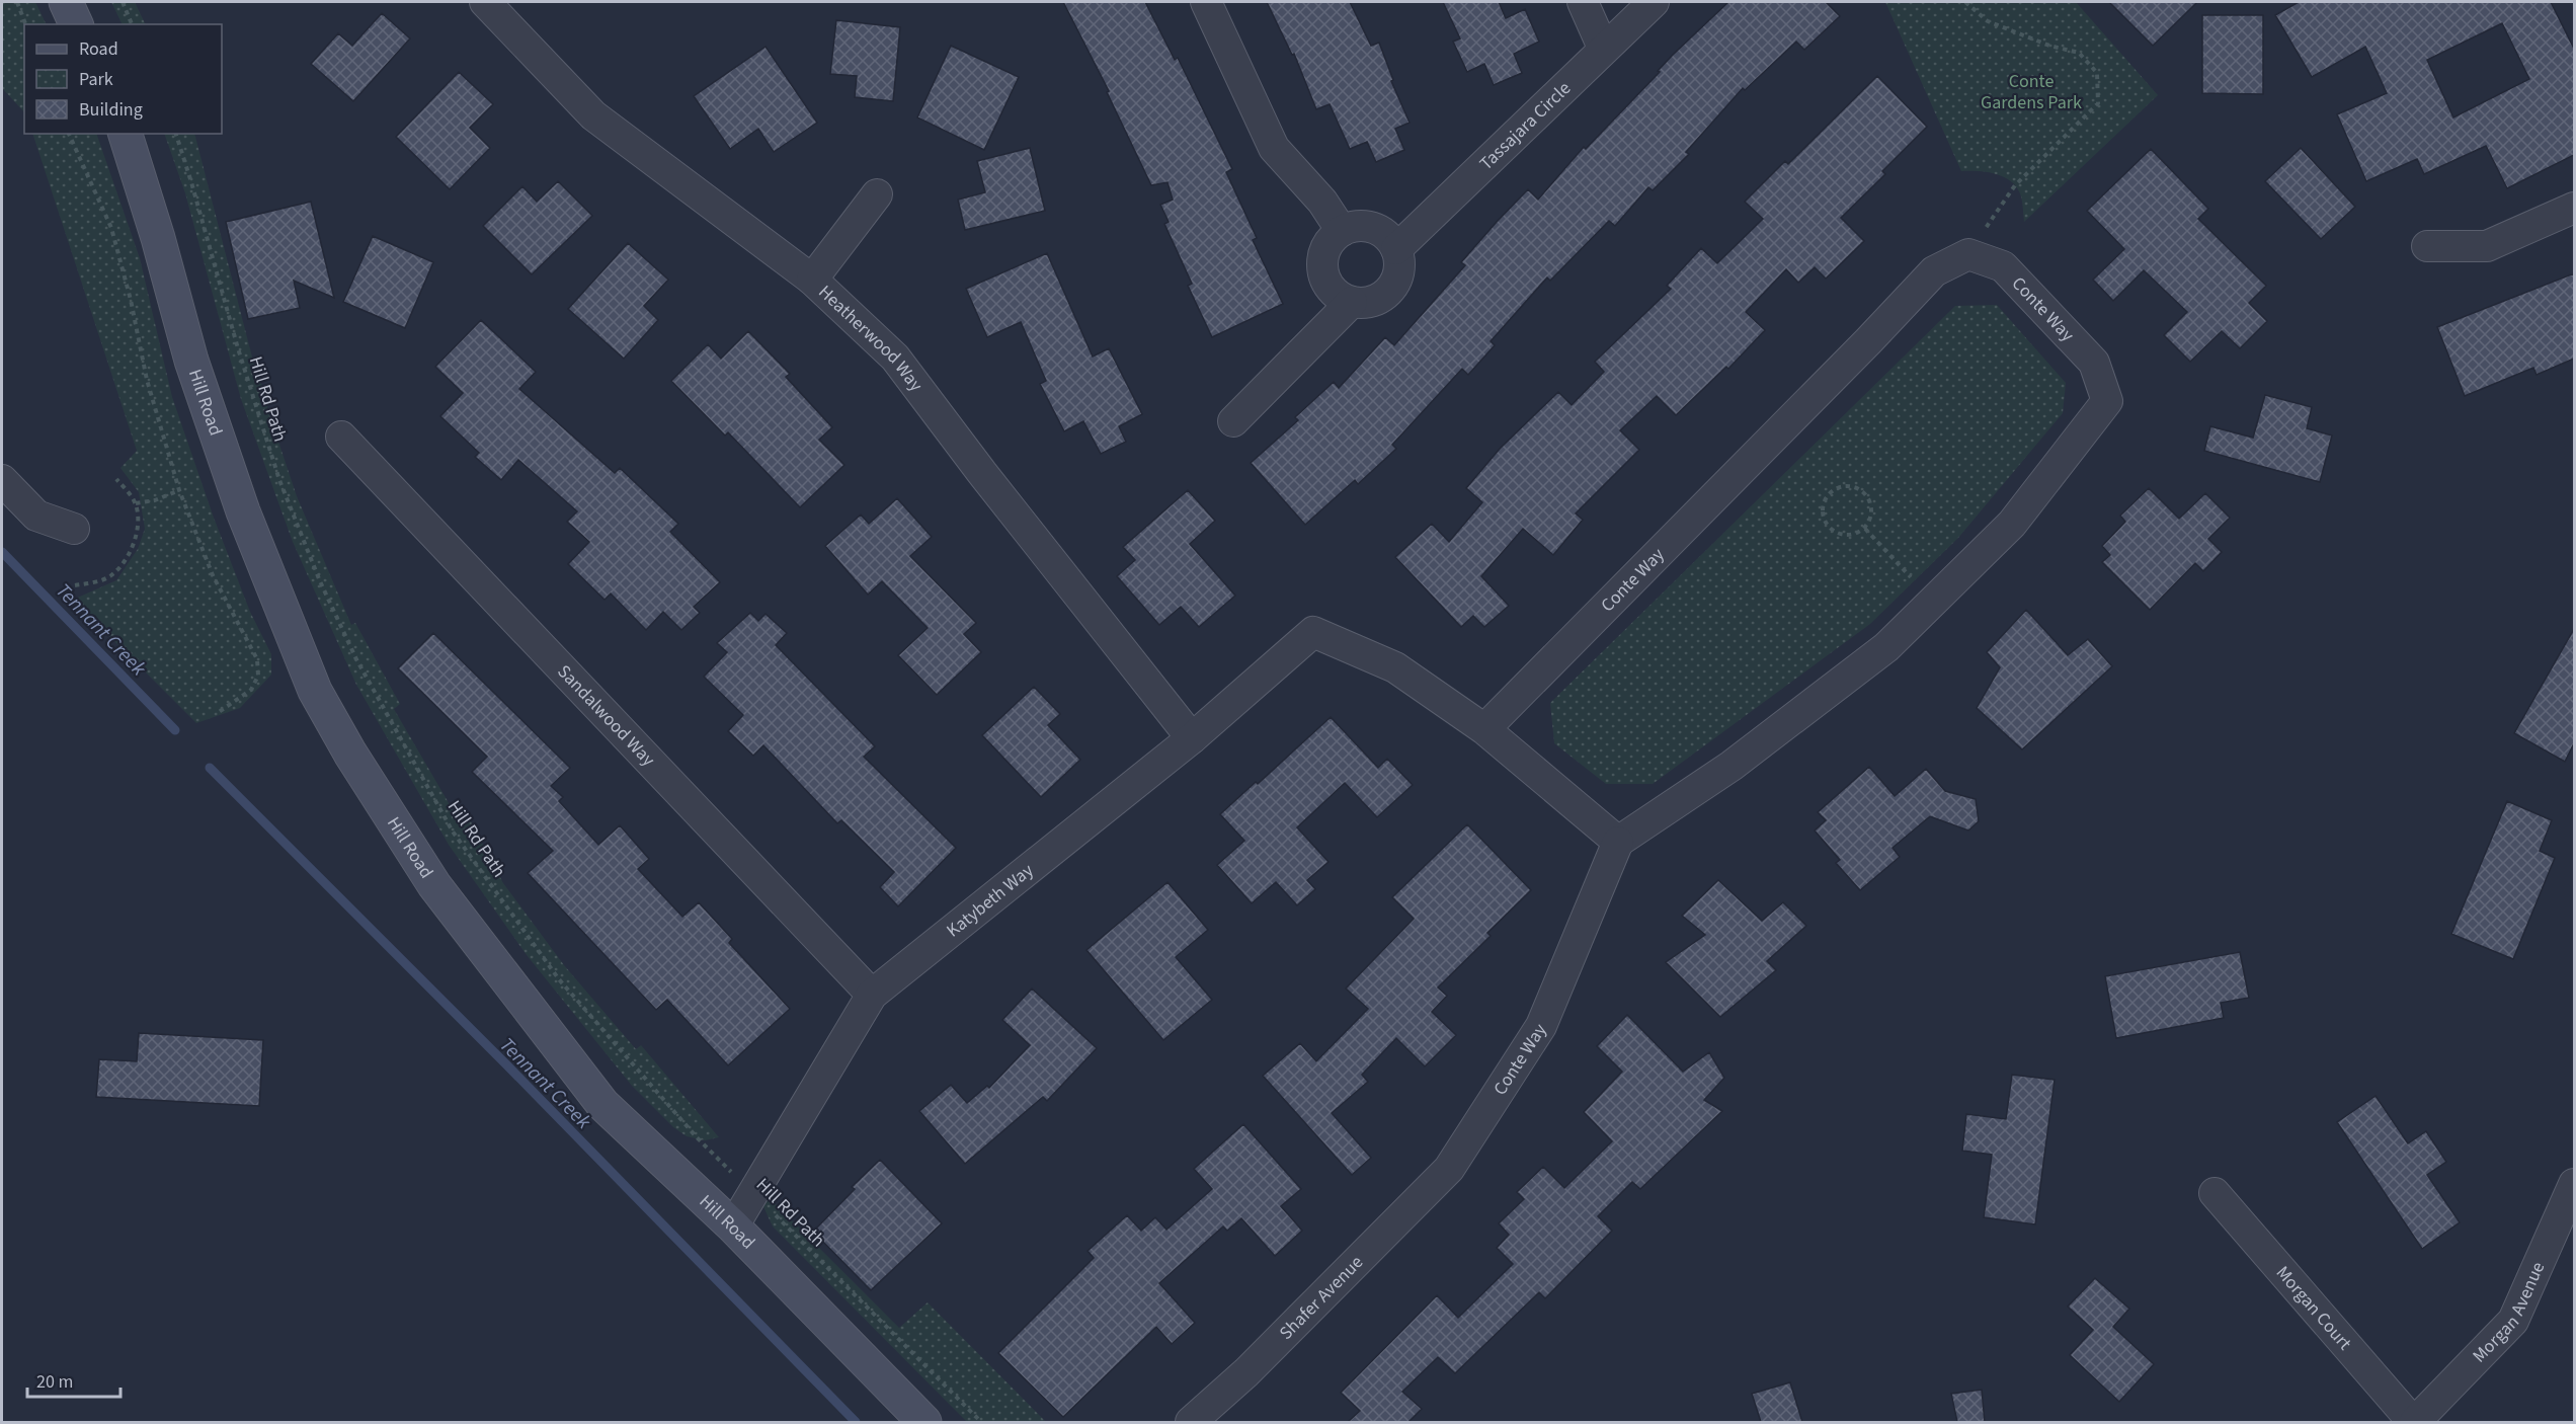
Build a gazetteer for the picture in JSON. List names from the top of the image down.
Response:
{
  "streets": {
    "main road": ["Hill Road"],
    "street": [
      "Tassajara Circle",
      "Conte Way",
      "Heatherwood Way",
      "Sandalwood Way",
      "Katybeth Way",
      "Shafer Avenue",
      "Morgan Court",
      "Morgan Avenue"
    ],
    "path": ["Hill Rd Path"]
  },
  "crossings": [
    ["Conte Way", "Katybeth Way"],
    ["Conte Way", "Shafer Avenue"],
    ["Heatherwood Way", "Katybeth Way"],
    ["Hill Road", "Katybeth Way"],
    ["Sandalwood Way", "Katybeth Way"],
    ["Morgan Court", "Morgan Avenue"]
  ],
  "water": ["Tennant Creek"],
  "parks": ["Conte Gardens Park"],
  "legend": ["Road", "Park", "Building"],
  "scale_bar": "20 m"
}
